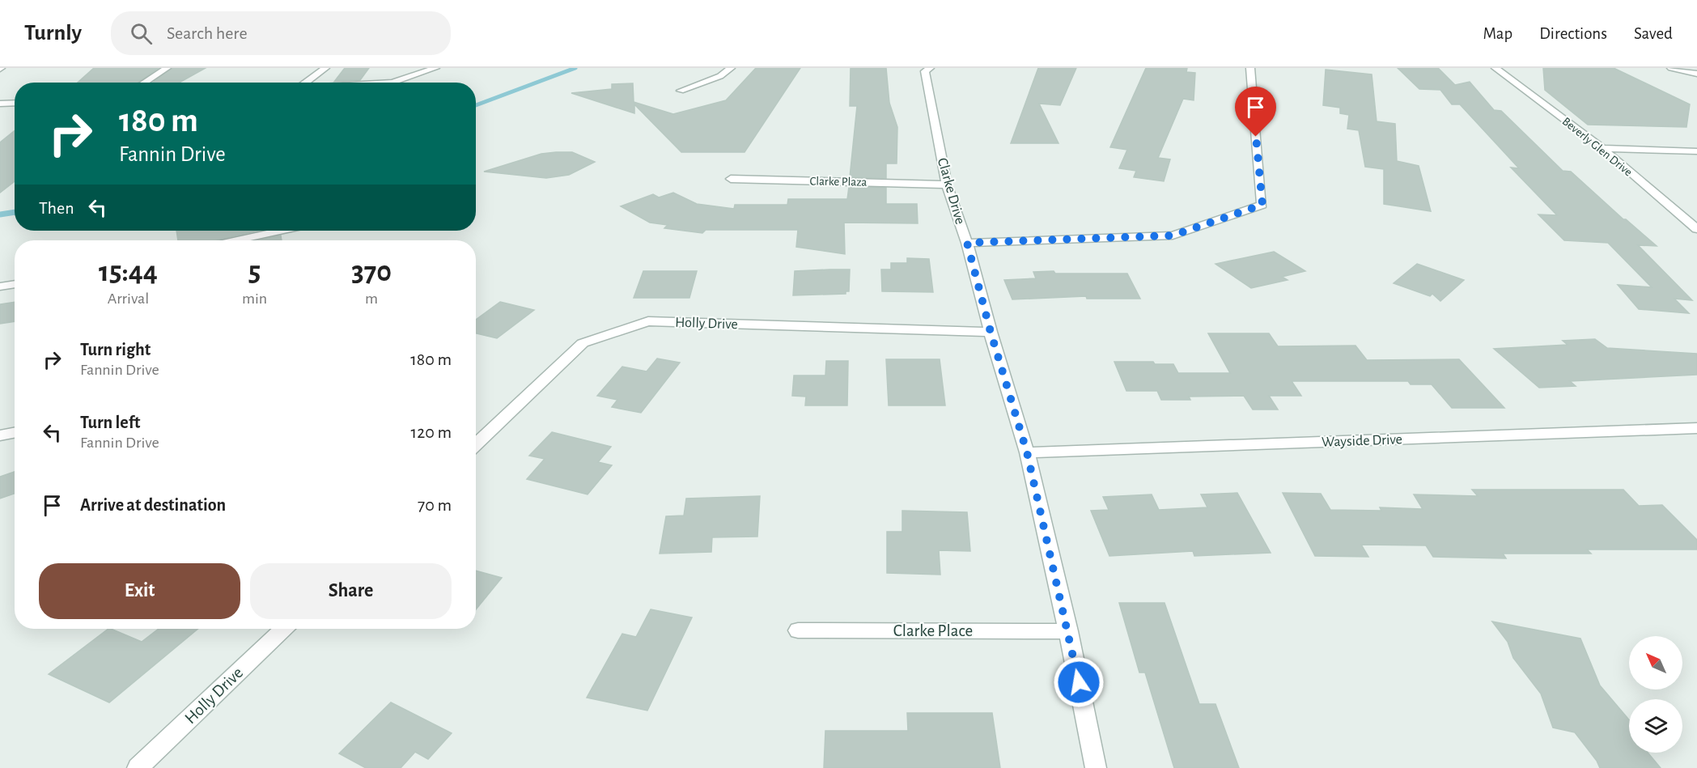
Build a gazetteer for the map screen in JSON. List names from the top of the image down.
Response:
{
  "streets": {
    "street": [
      "Beverly Glen Drive",
      "Clarke Plaza",
      "Clarke Drive",
      "Holly Drive",
      "Wayside Drive",
      "Clarke Place"
    ]
  },
  "crossings": [
    ["Clarke Plaza", "Clarke Drive"],
    ["Clarke Drive", "Holly Drive"],
    ["Clarke Drive", "Wayside Drive"],
    ["Clarke Drive", "Clarke Place"]
  ],
  "north": "top left",
  "page": {
    "header": "Turnly",
    "search": "Search here",
    "nav": ["Map", "Directions", "Saved"],
    "turn": ["180 m", "Fannin Drive"],
    "then": "Then",
    "eta": [
      "15:44",
      "Arrival",
      "5",
      "min",
      "370",
      "m"
    ],
    "list": [
      {
        "name": "Turn right",
        "note": "Fannin Drive",
        "value": "180 m"
      },
      {
        "name": "Turn left",
        "note": "Fannin Drive",
        "value": "120 m"
      },
      {
        "name": "Arrive at destination",
        "value": "70 m"
      }
    ],
    "buttons": ["Exit", "Share"]
  }
}
